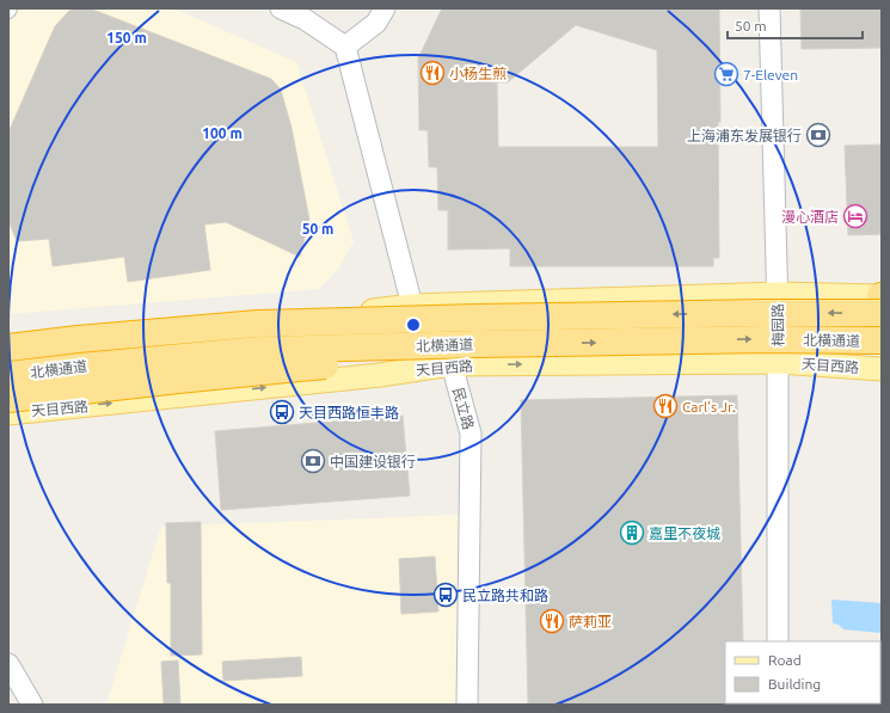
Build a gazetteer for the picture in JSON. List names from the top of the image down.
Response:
{
  "streets": {
    "highway": ["北横通道"],
    "main road": ["天目西路"],
    "street": ["梅园路", "民立路"]
  },
  "crossings": [
    ["梅园路", "天目西路"],
    ["天目西路", "民立路"]
  ],
  "places": {
    "restaurant": ["小杨生煎", "Carl's Jr.", "萨莉亚"],
    "supermarket": ["7-Eleven"],
    "bank": ["上海浦东发展银行", "中国建设银行"],
    "hotel": ["漫心酒店"],
    "bus stop": ["天目西路恒丰路", "民立路共和路"],
    "building": ["嘉里不夜城"]
  },
  "legend": ["Road", "Building"],
  "scale_bar": "50 m",
  "rings": ["150 m", "100 m", "50 m"]
}
